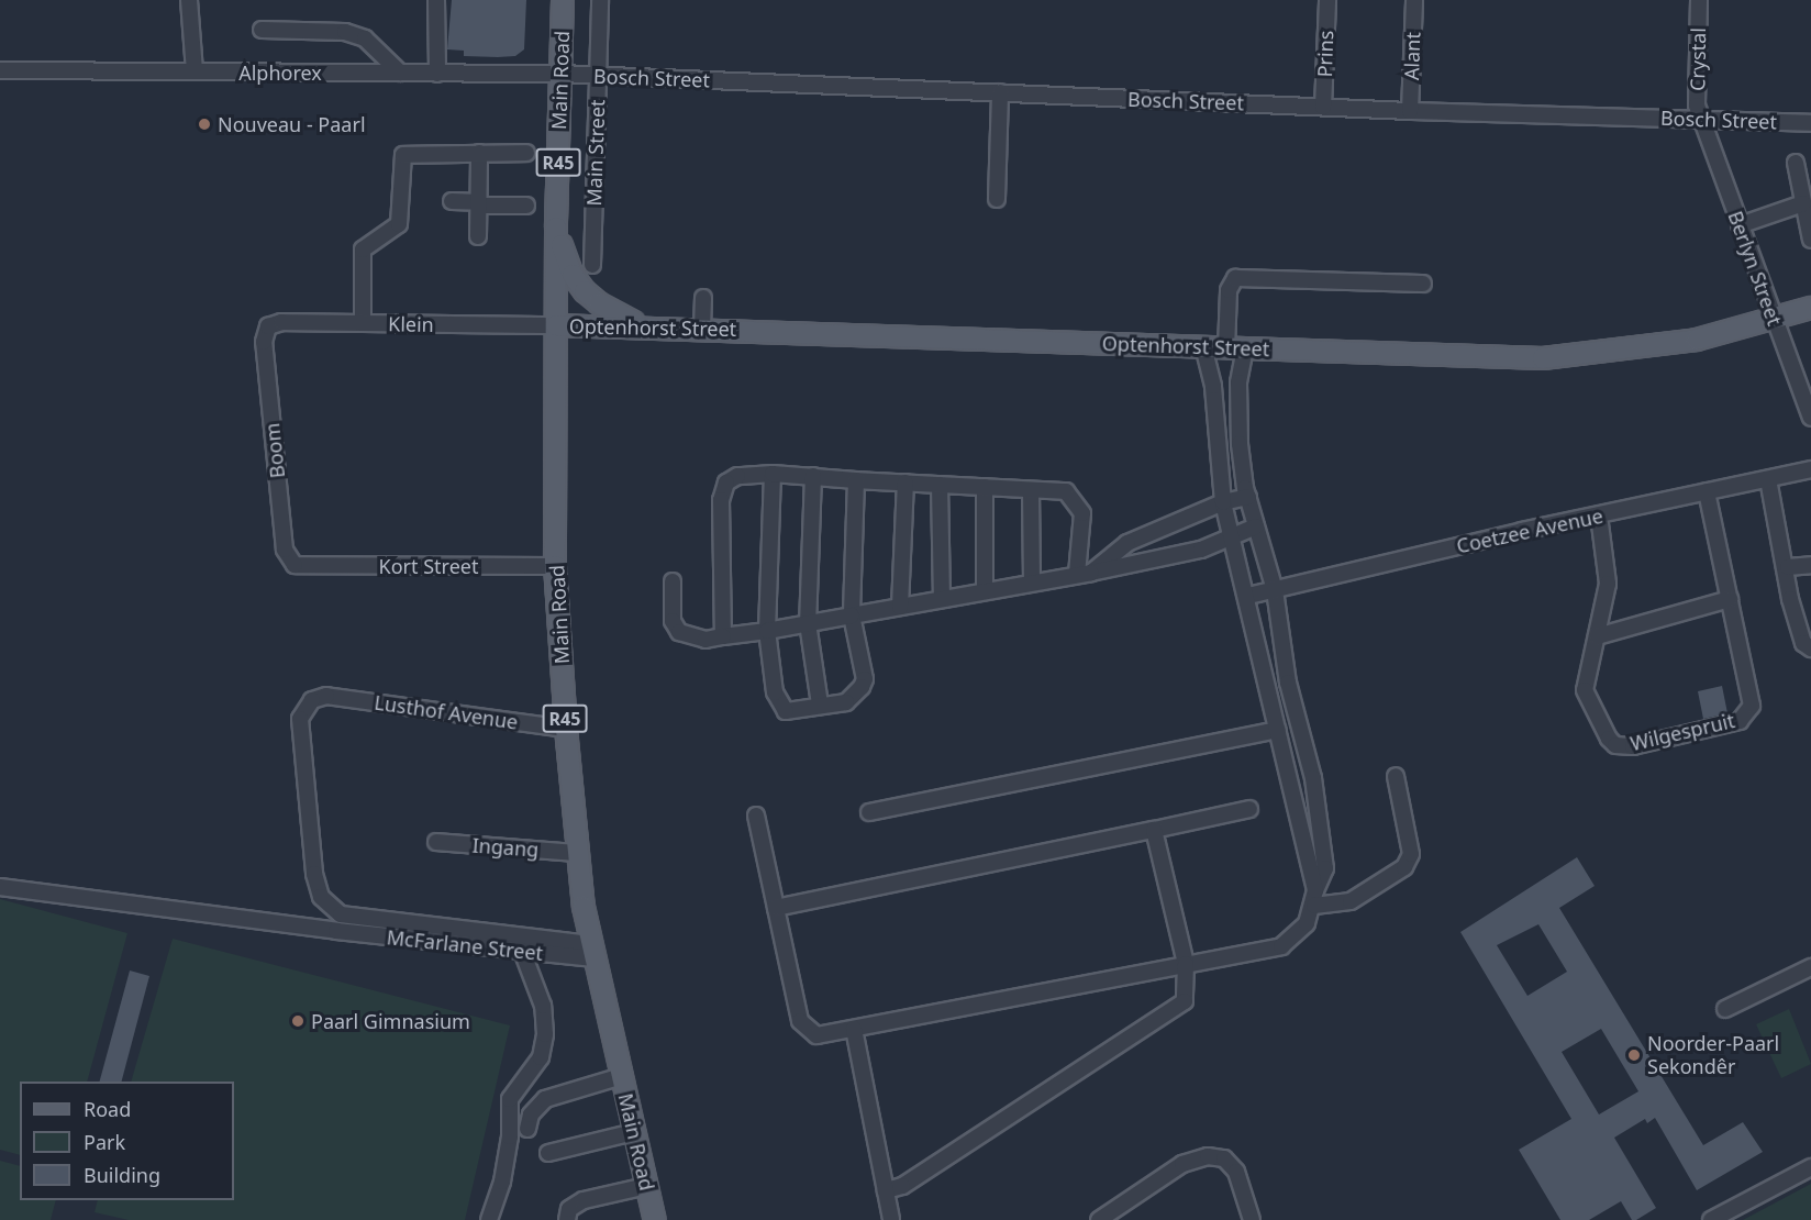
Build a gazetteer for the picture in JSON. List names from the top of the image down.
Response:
{
  "streets": {
    "main road": ["Main Road", "R45", "Optenhorst Street"],
    "street": [
      "Prins",
      "Alant",
      "Crystal",
      "Alphorex",
      "Bosch Street",
      "Main Street",
      "Berlyn Street",
      "Klein",
      "Boom",
      "Coetzee Avenue",
      "Kort Street",
      "Lusthof Avenue",
      "Wilgespruit",
      "Ingang",
      "McFarlane Street"
    ]
  },
  "crossings": [
    ["Prins", "Bosch Street"],
    ["Alant", "Bosch Street"],
    ["Crystal", "Bosch Street"],
    ["Crystal", "Berlyn Street"],
    ["Alphorex", "Bosch Street"],
    ["Alphorex", "Main Road"],
    ["Bosch Street", "Main Road"],
    ["Bosch Street", "Main Street"],
    ["Bosch Street", "Berlyn Street"],
    ["Main Road", "Klein"],
    ["Main Road", "Optenhorst Street"],
    ["Main Road", "Kort Street"],
    ["Main Road", "Lusthof Avenue"],
    ["Main Road", "Ingang"],
    ["Main Road", "McFarlane Street"],
    ["Berlyn Street", "Optenhorst Street"],
    ["Klein", "Optenhorst Street"],
    ["Klein", "Boom"],
    ["Boom", "Kort Street"],
    ["Coetzee Avenue", "Wilgespruit"],
    ["Lusthof Avenue", "McFarlane Street"]
  ],
  "places": ["Nouveau - Paarl", "Paarl Gimnasium", "Noorder-Paarl Sekondêr"],
  "legend": ["Road", "Park", "Building"]
}
